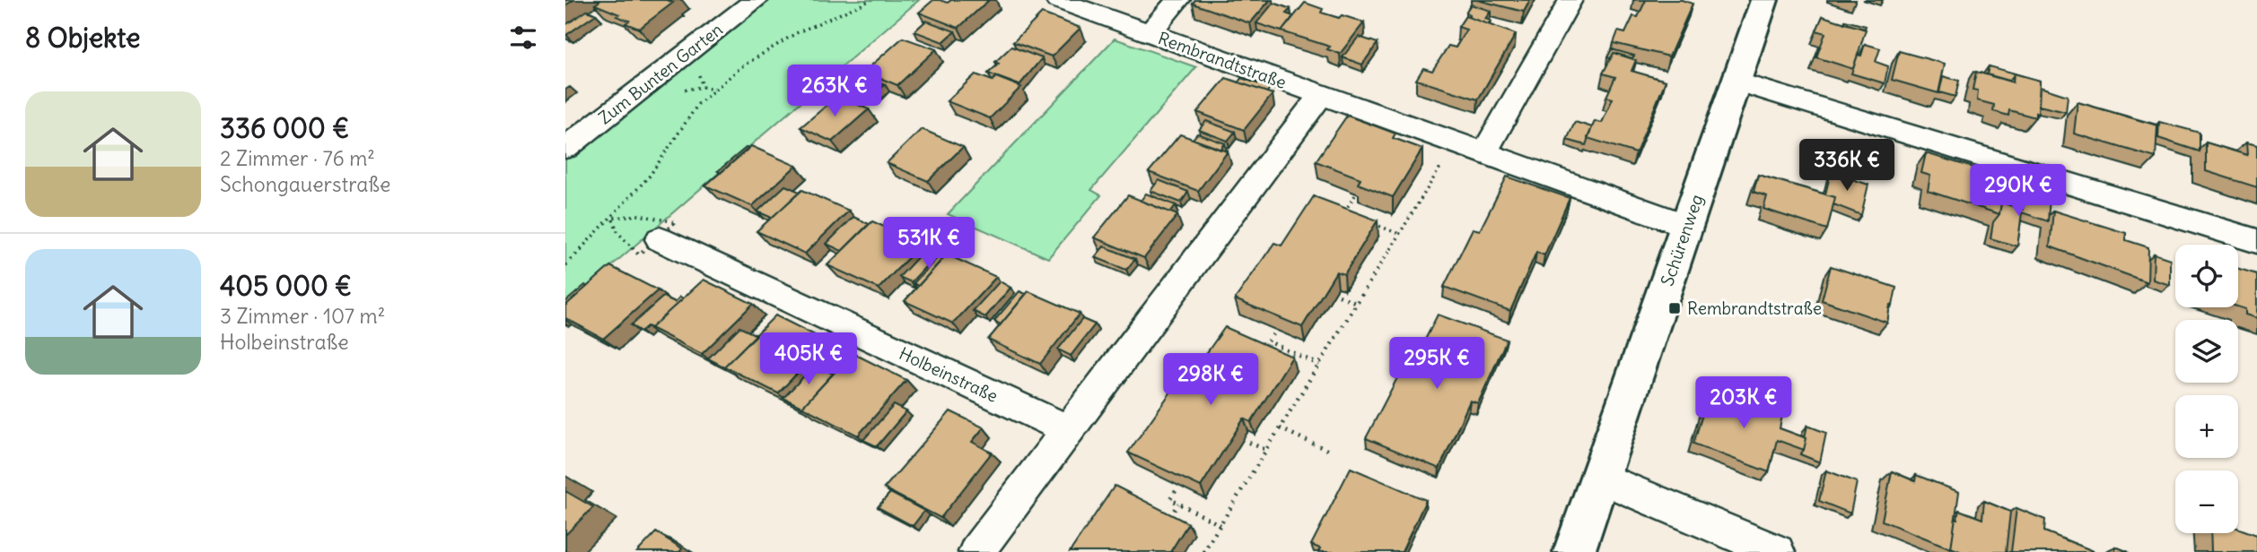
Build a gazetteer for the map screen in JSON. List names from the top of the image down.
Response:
{
  "streets": {
    "main road": ["Schürenweg"],
    "street": ["Rembrandtstraße", "Zum Bunten Garten", "Holbeinstraße"]
  },
  "crossings": [
    ["Rembrandtstraße", "Schürenweg"]
  ],
  "places": {
    "transit": ["Rembrandtstraße"]
  },
  "page": {
    "heading": "8 Objekte",
    "price": [
      "263K €",
      "336K €",
      "290K €",
      "531K €",
      "405K €",
      "295K €",
      "298K €",
      "203K €"
    ],
    "list": [
      {
        "name": "336 000 €",
        "note": "2 Zimmer · 76 m² · Schongauerstraße"
      },
      {
        "name": "405 000 €",
        "note": "3 Zimmer · 107 m² · Holbeinstraße"
      }
    ],
    "map_buttons": ["+", "−"]
  }
}
